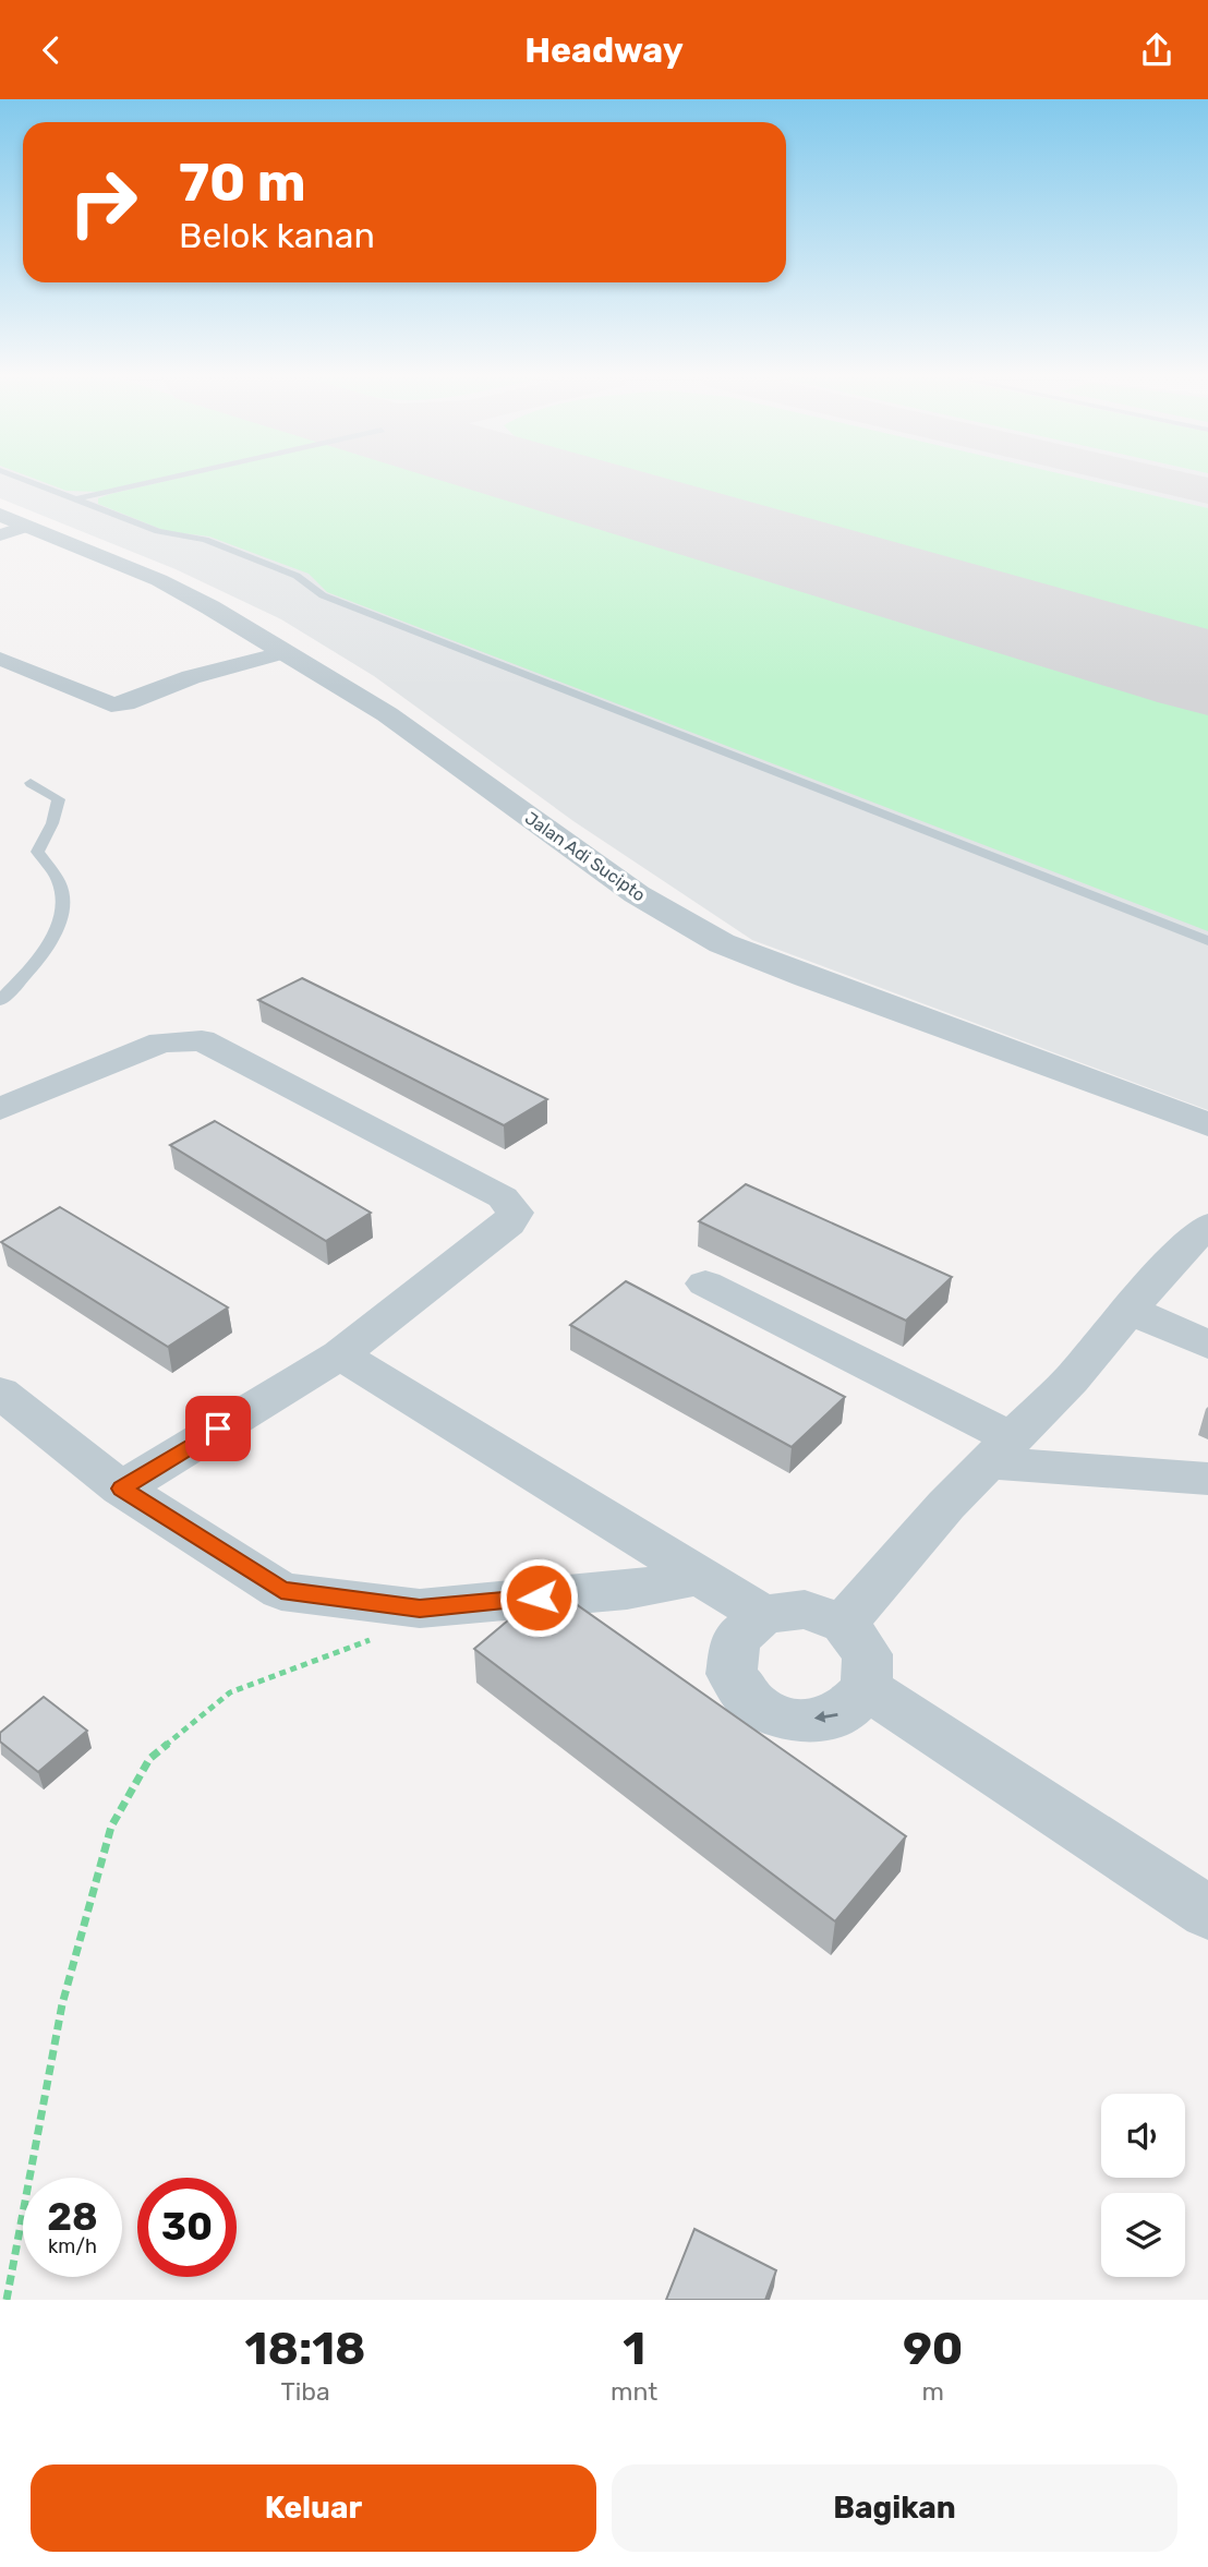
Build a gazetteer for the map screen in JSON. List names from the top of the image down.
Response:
{
  "streets": {
    "street": ["Jalan Adi Sucipto"]
  },
  "page": {
    "header": "Headway",
    "turn": ["70 m", "Belok kanan"],
    "speed": "28 km/h",
    "limit": "30",
    "eta": [
      "18:18",
      "Tiba",
      "1",
      "mnt",
      "90",
      "m"
    ],
    "buttons": ["Keluar", "Bagikan"]
  }
}
